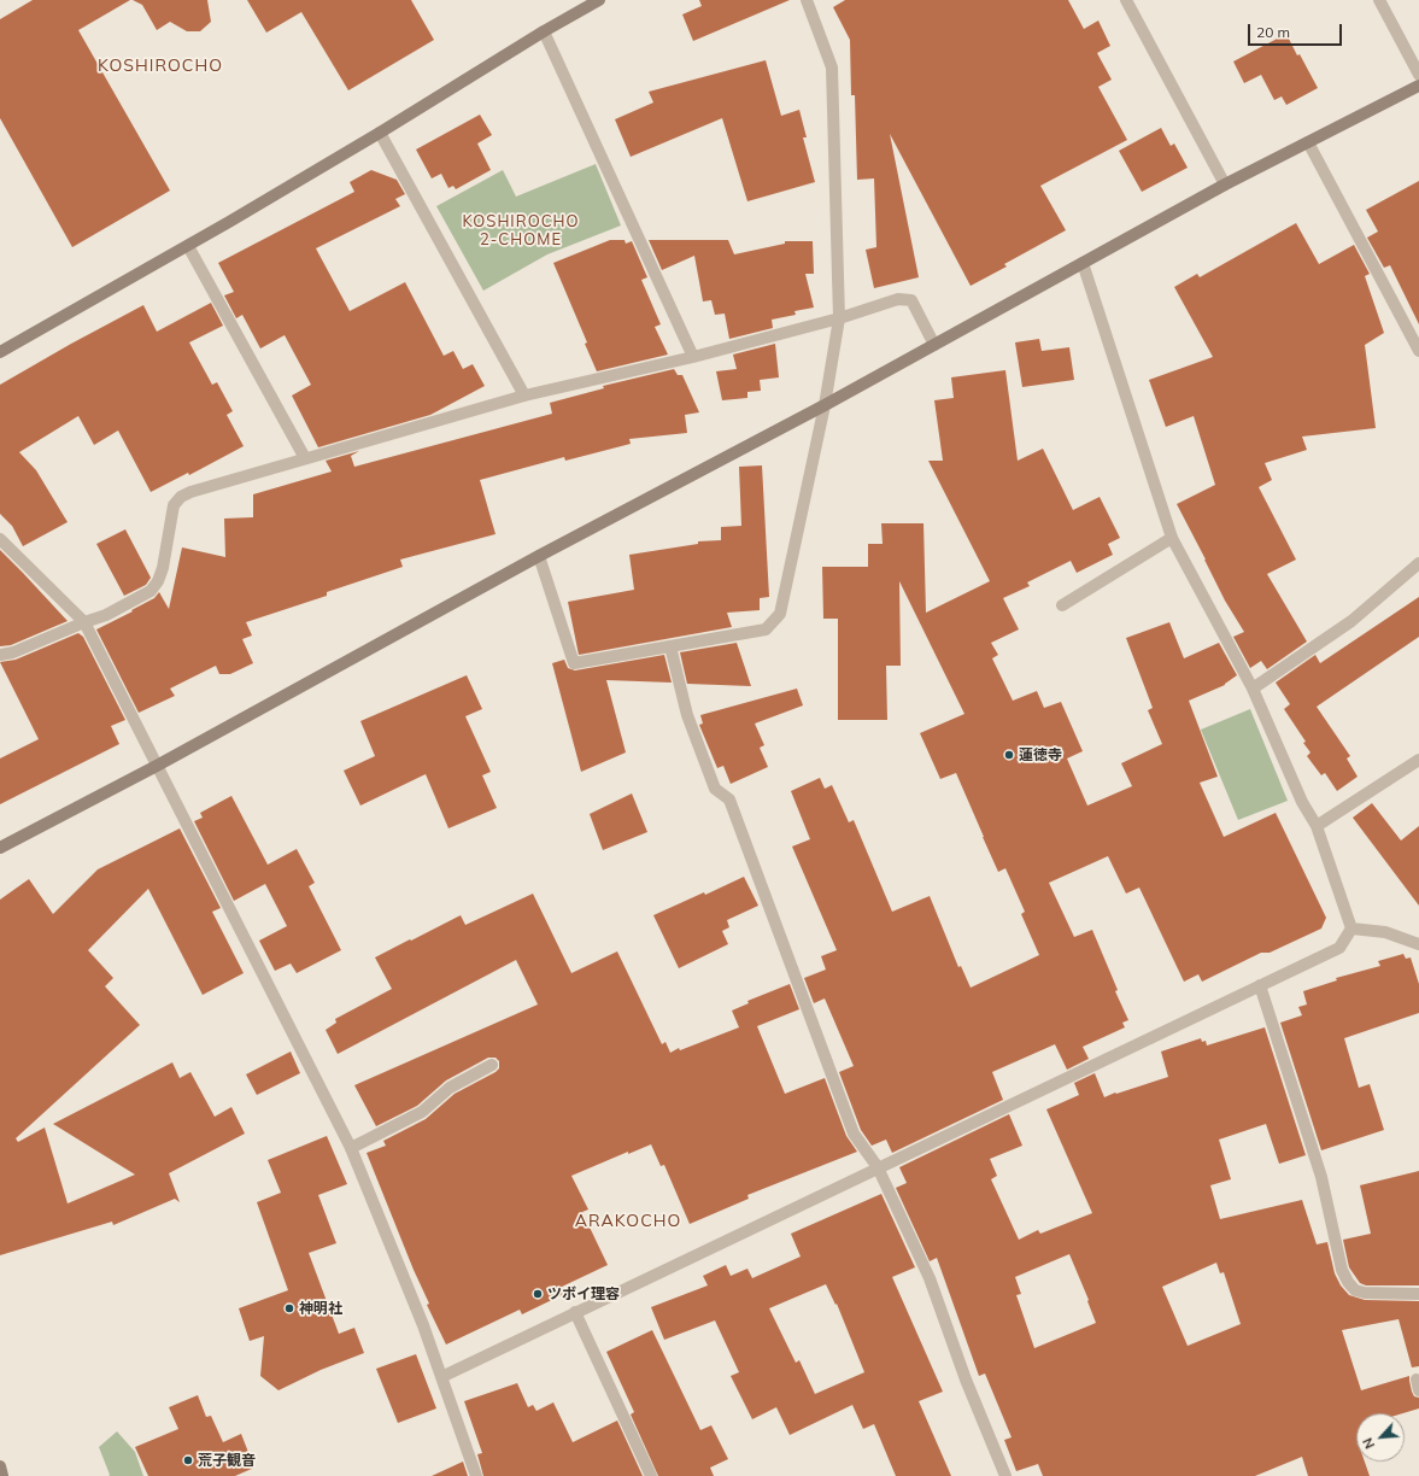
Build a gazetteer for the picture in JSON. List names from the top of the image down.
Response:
{
  "districts": ["KOSHIROCHO", "KOSHIROCHO 2-CHOME", "ARAKOCHO"],
  "places": [
    "蓮徳寺",
    "ツボイ理容",
    "神明社",
    "荒子観音"
  ],
  "scale_bar": "20 m",
  "north": "bottom left"
}
